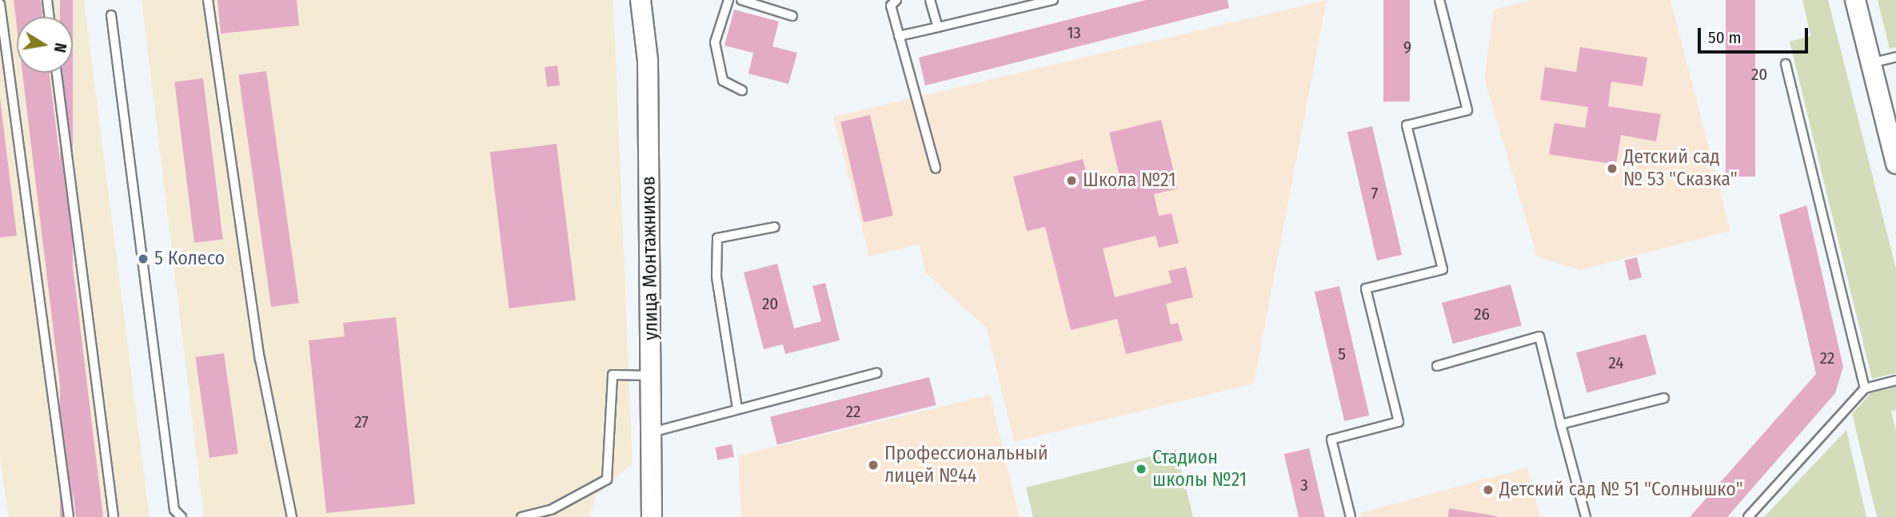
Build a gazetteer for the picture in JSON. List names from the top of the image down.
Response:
{
  "streets": {
    "street": ["улица Монтажников"]
  },
  "places": [
    "Детский сад № 53 \"Сказка\"",
    "Школа №21",
    "5 Колесо",
    "Профессиональный лицей №44",
    "Стадион школы №21",
    "Детский сад № 51 \"Солнышко\""
  ],
  "house_numbers": [
    "13",
    "9",
    "20",
    "7",
    "20",
    "26",
    "5",
    "22",
    "24",
    "22",
    "27",
    "3"
  ],
  "scale_bar": "50 m",
  "north": "right"
}
